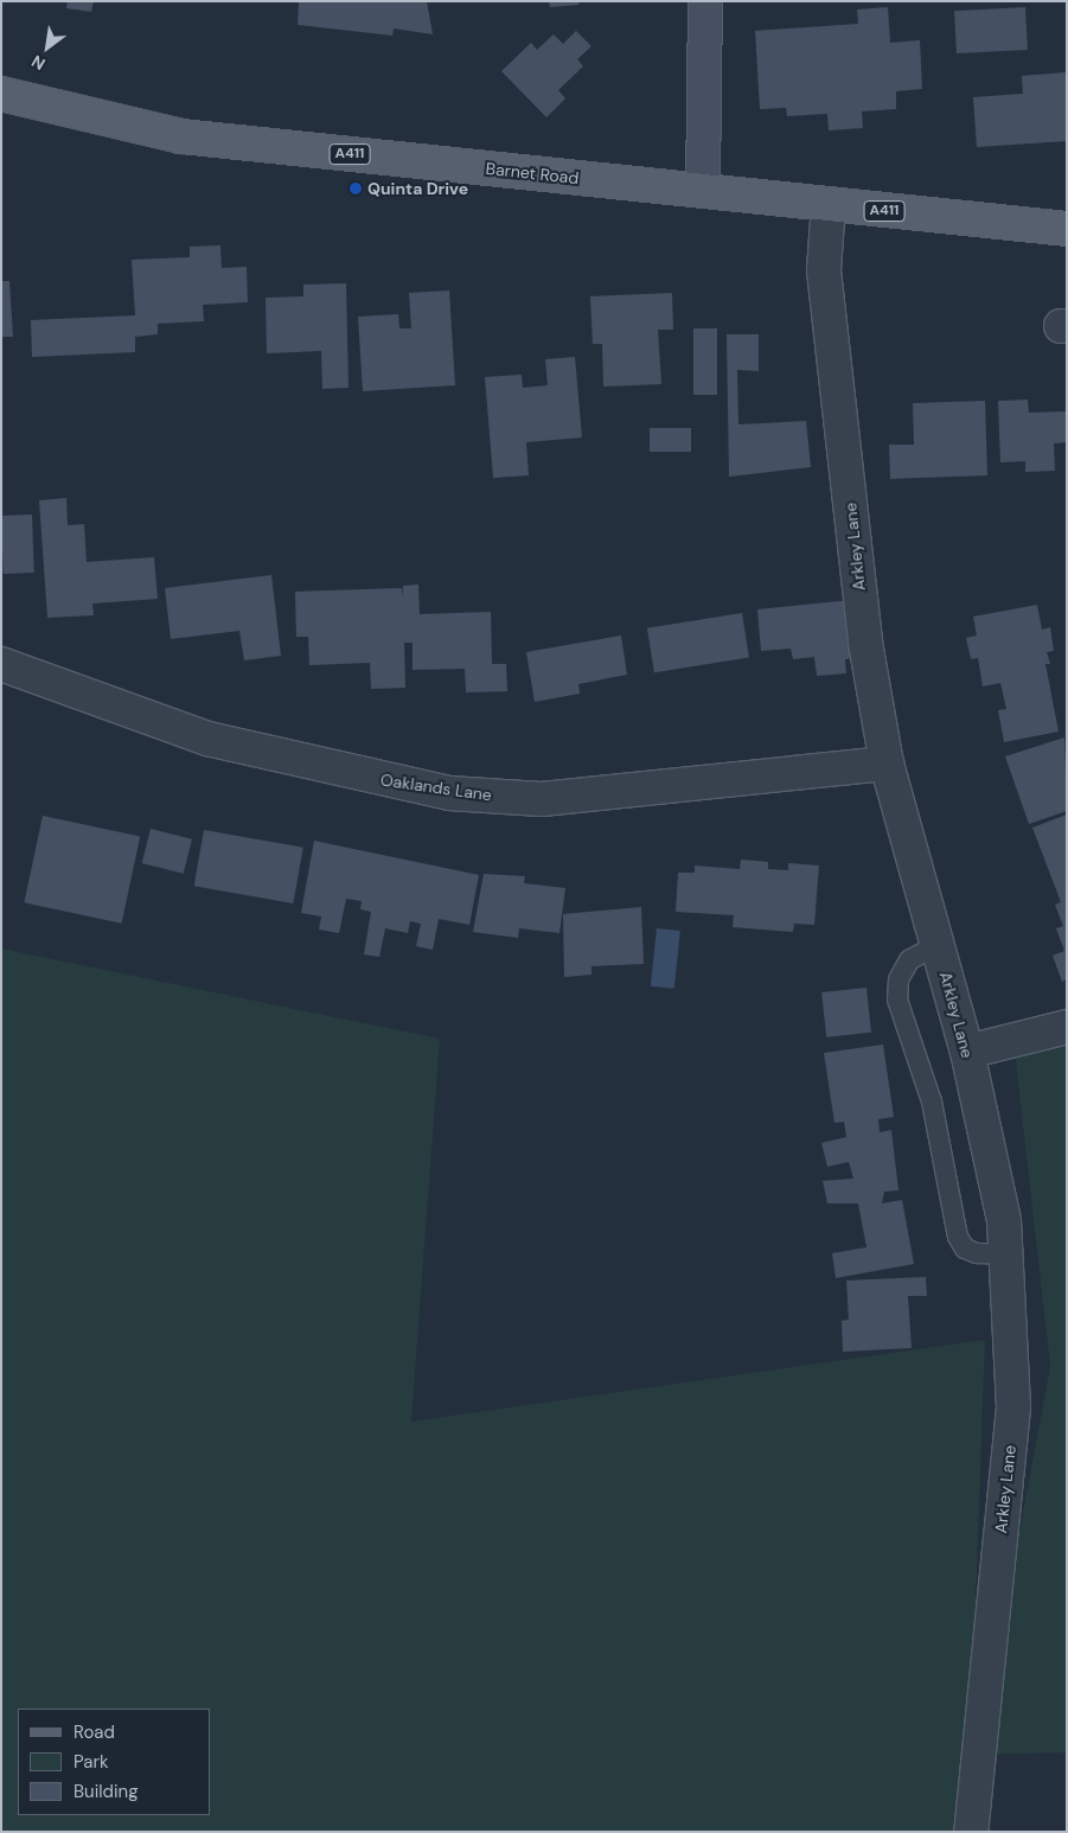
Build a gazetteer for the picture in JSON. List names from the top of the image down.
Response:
{
  "streets": {
    "main road": ["A411", "Barnet Road"],
    "street": ["Arkley Lane", "Oaklands Lane"]
  },
  "crossings": [
    ["Barnet Road", "Arkley Lane"],
    ["Arkley Lane", "Oaklands Lane"]
  ],
  "places": ["Quinta Drive"],
  "legend": ["Road", "Park", "Building"],
  "north": "bottom left"
}
